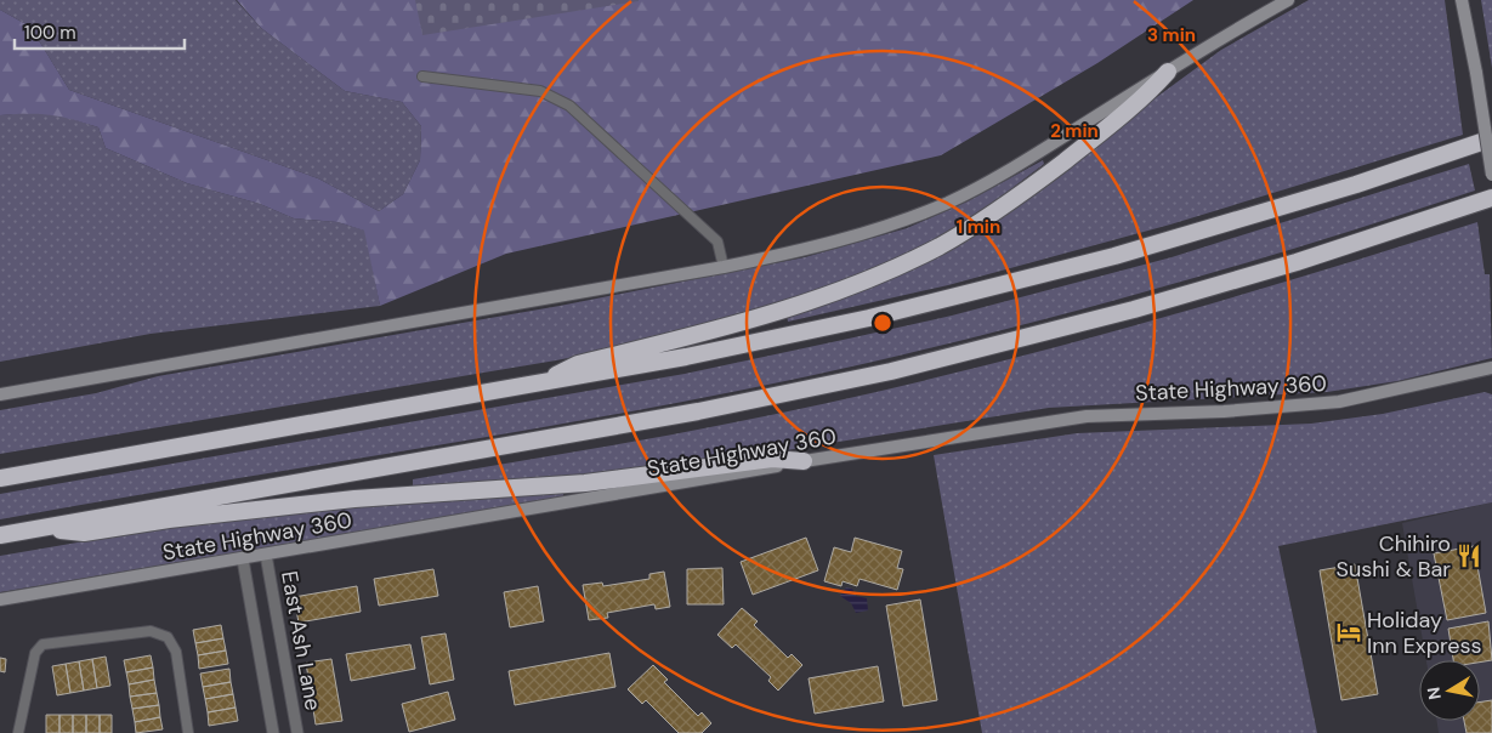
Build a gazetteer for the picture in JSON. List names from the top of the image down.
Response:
{
  "streets": {
    "main road": ["State Highway 360"],
    "street": ["East Ash Lane"]
  },
  "crossings": [
    ["State Highway 360", "East Ash Lane"]
  ],
  "places": {
    "restaurant": ["Chihiro Sushi & Bar"],
    "hotel": ["Holiday Inn Express"]
  },
  "scale_bar": "100 m",
  "north": "left",
  "rings": ["3 min", "2 min", "1 min"]
}
